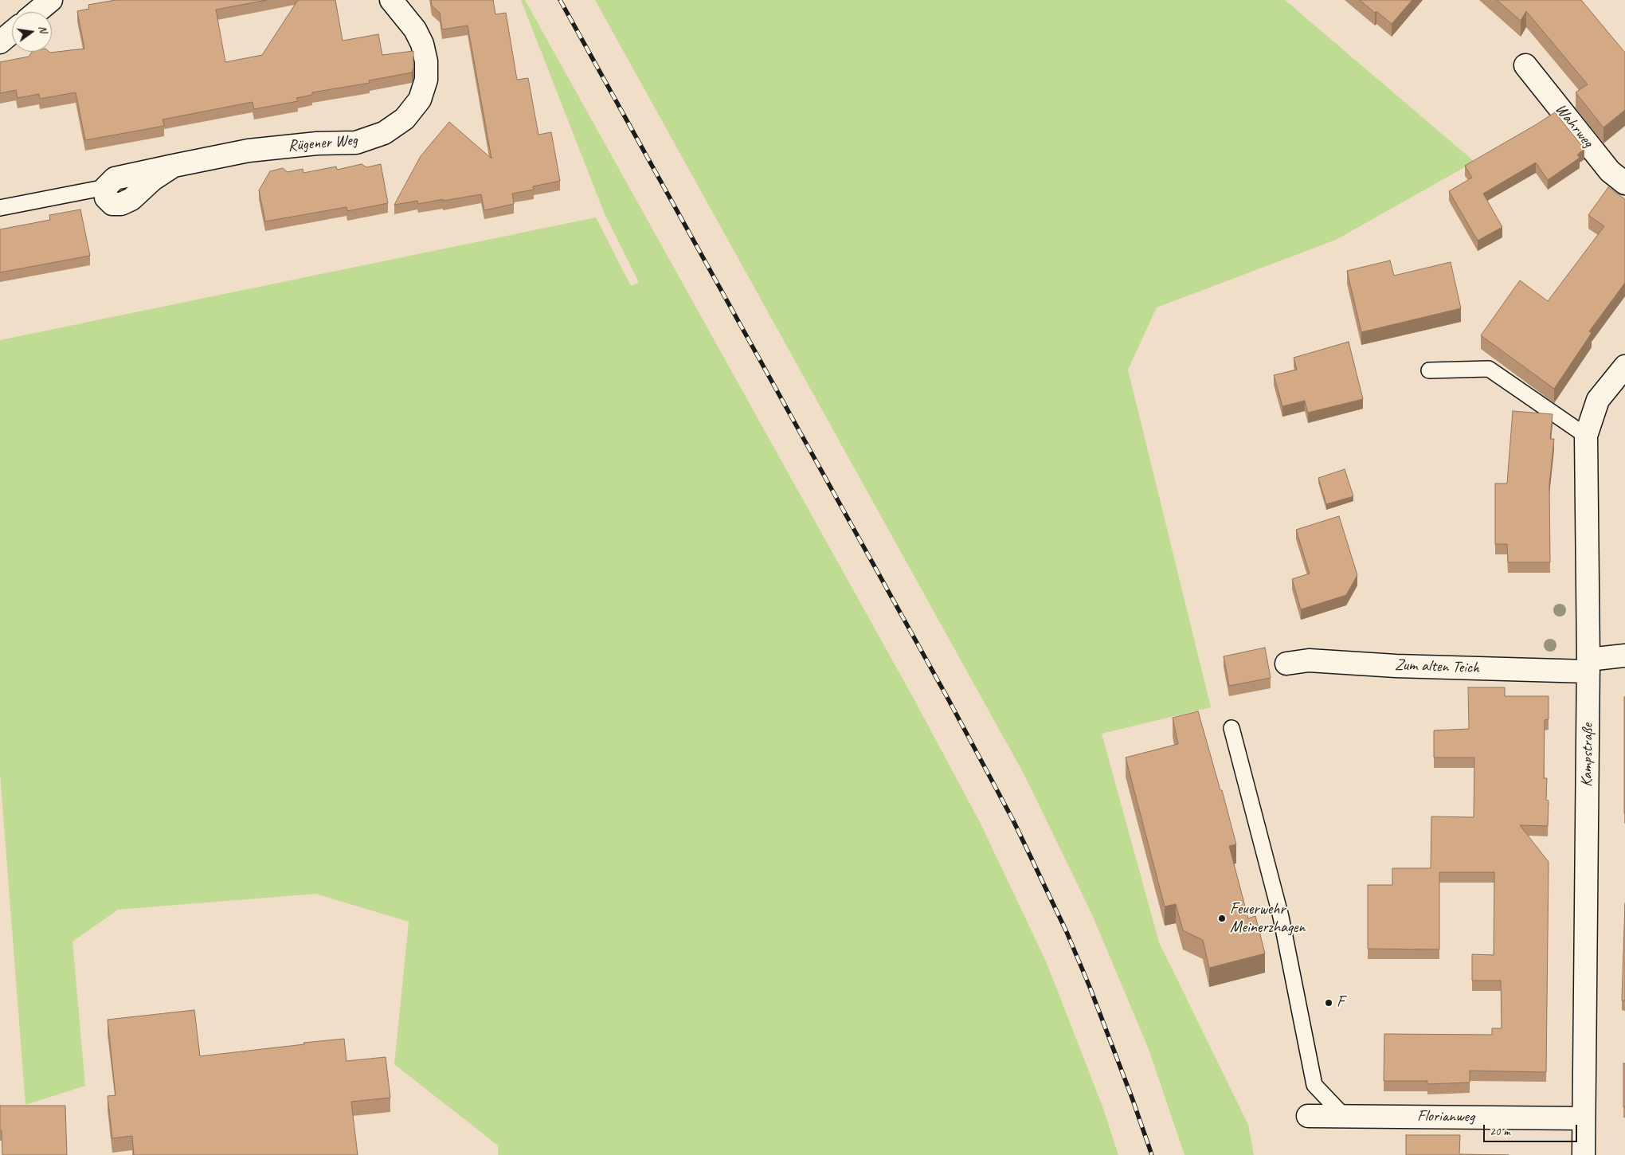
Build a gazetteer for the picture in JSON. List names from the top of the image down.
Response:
{
  "streets": {
    "street": [
      "Wahrweg",
      "Rügener Weg",
      "Zum alten Teich",
      "Kampstraße",
      "Florianweg"
    ]
  },
  "crossings": [
    ["Zum alten Teich", "Kampstraße"],
    ["Kampstraße", "Florianweg"]
  ],
  "places": ["Feuerwehr Meinerzhagen", "F"],
  "scale_bar": "20 m",
  "north": "right"
}
